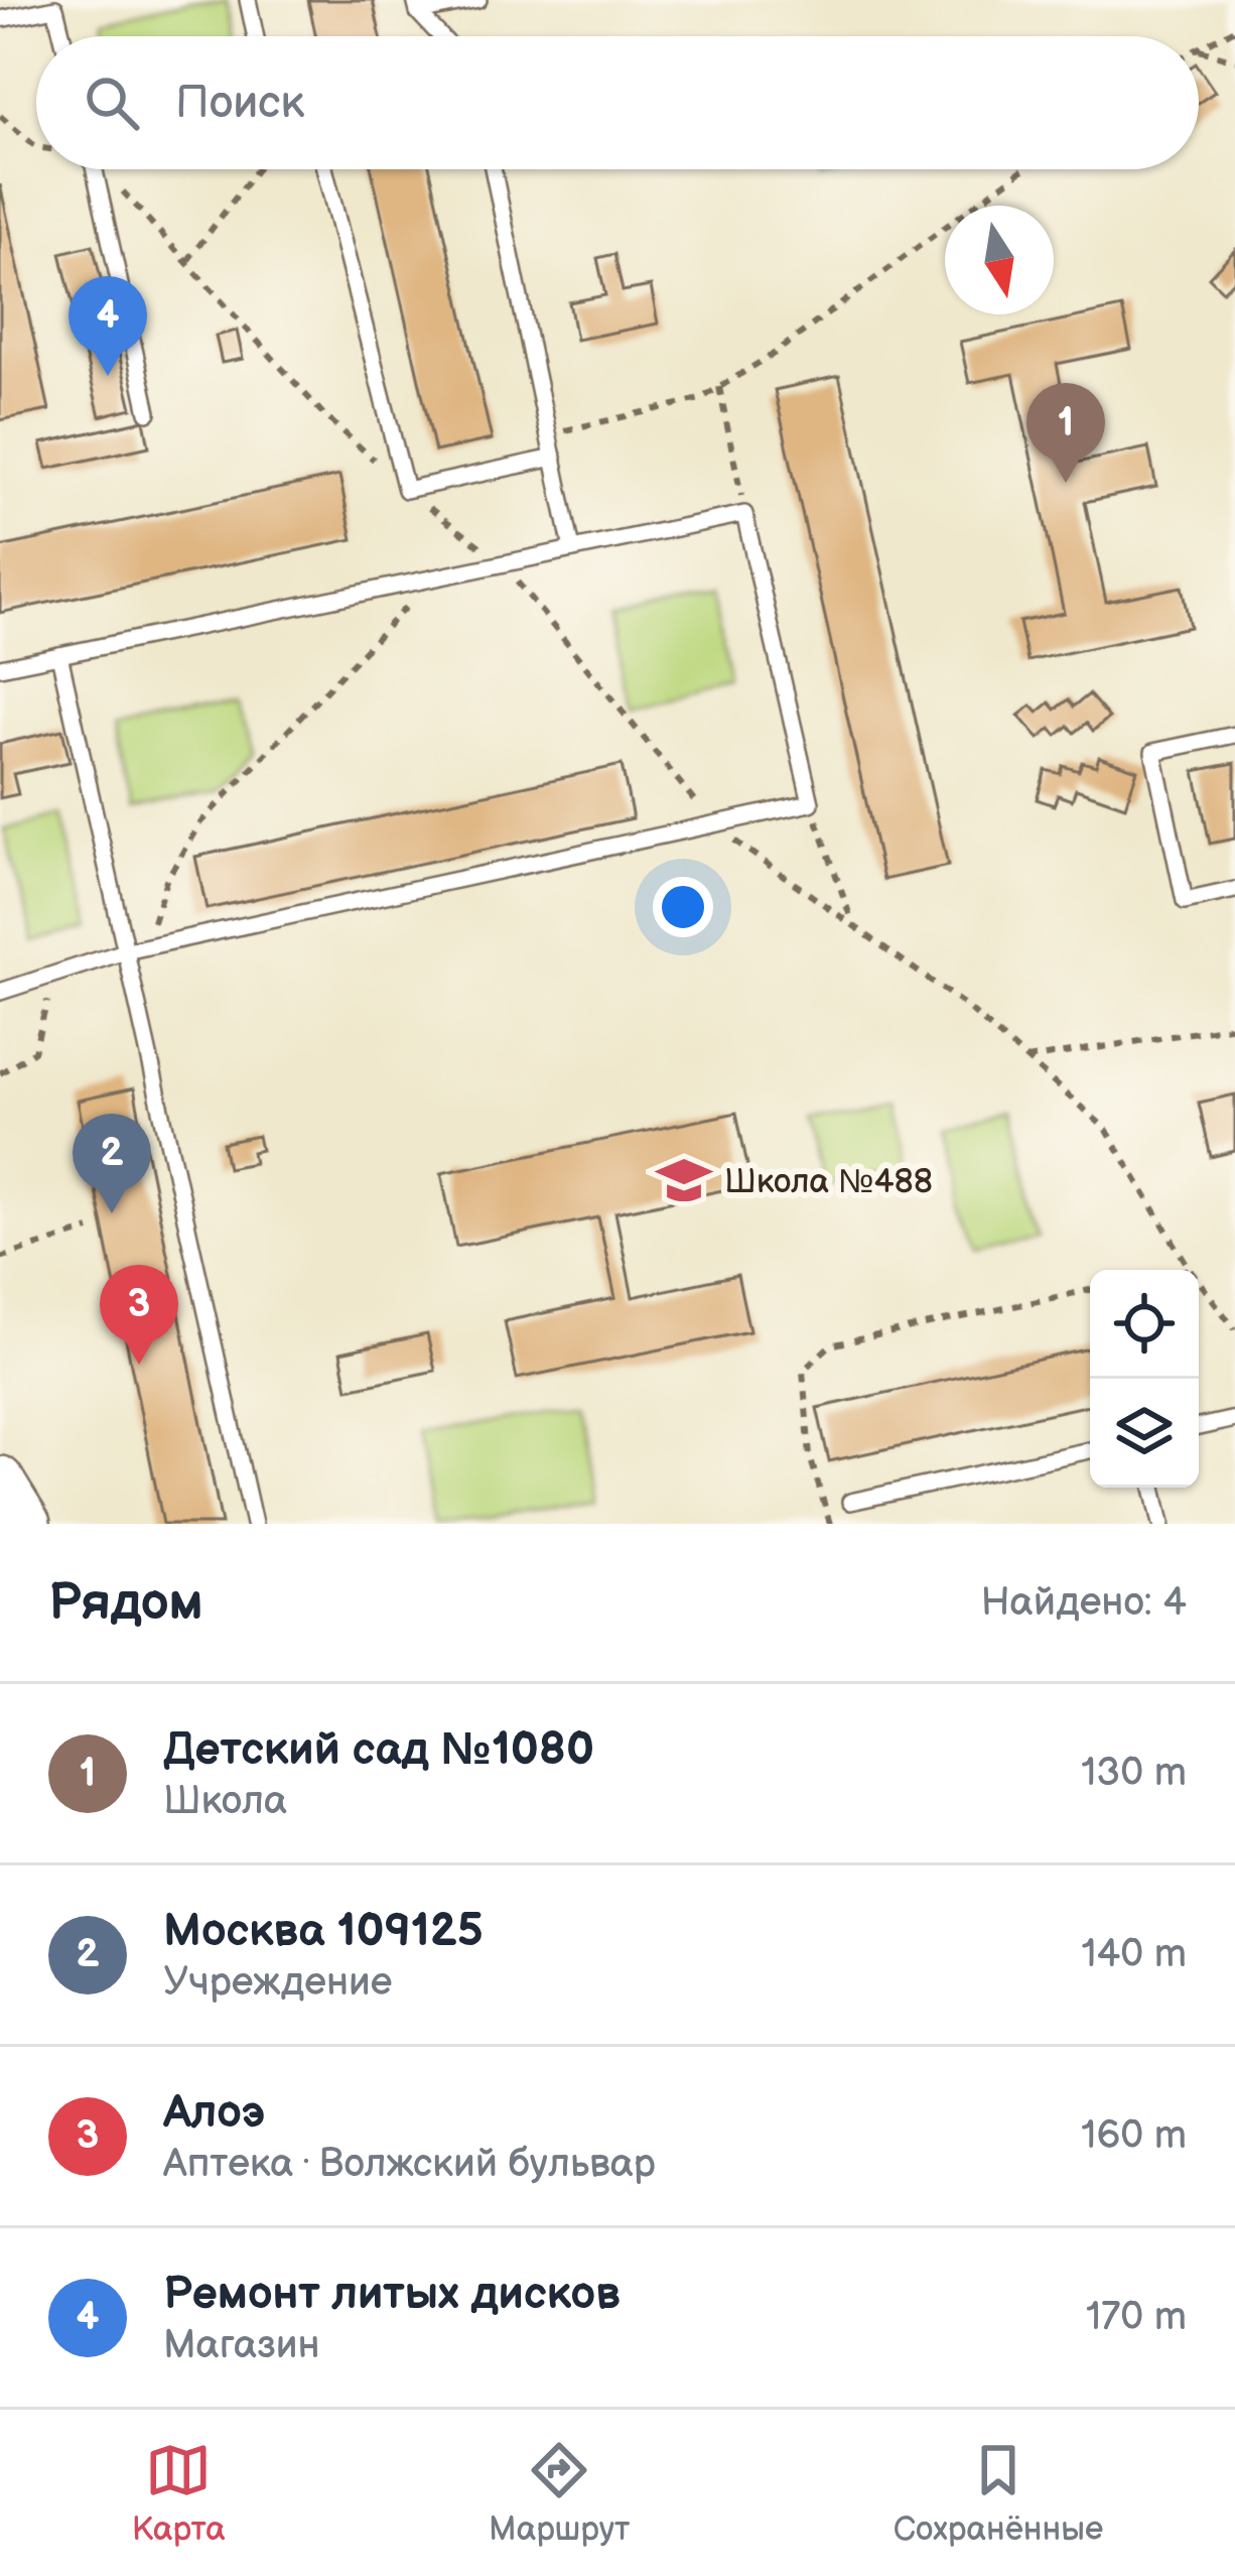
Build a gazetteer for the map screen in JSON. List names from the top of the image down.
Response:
{
  "places": {
    "school or university": ["Школа №488"]
  },
  "north": "bottom",
  "page": {
    "search": "Поиск",
    "pins": [
      "4",
      "1",
      "2",
      "3"
    ],
    "heading": ["Рядом", "Найдено: 4"],
    "list": [
      {
        "mark": "1",
        "name": "Детский сад №1080",
        "note": "Школа",
        "value": "130 m"
      },
      {
        "mark": "2",
        "name": "Москва 109125",
        "note": "Учреждение",
        "value": "140 m"
      },
      {
        "mark": "3",
        "name": "Алоэ",
        "note": "Аптека · Волжский бульвар",
        "value": "160 m"
      },
      {
        "mark": "4",
        "name": "Ремонт литых дисков",
        "note": "Магазин",
        "value": "170 m"
      }
    ],
    "nav": ["Карта", "Маршрут", "Сохранённые"]
  }
}
